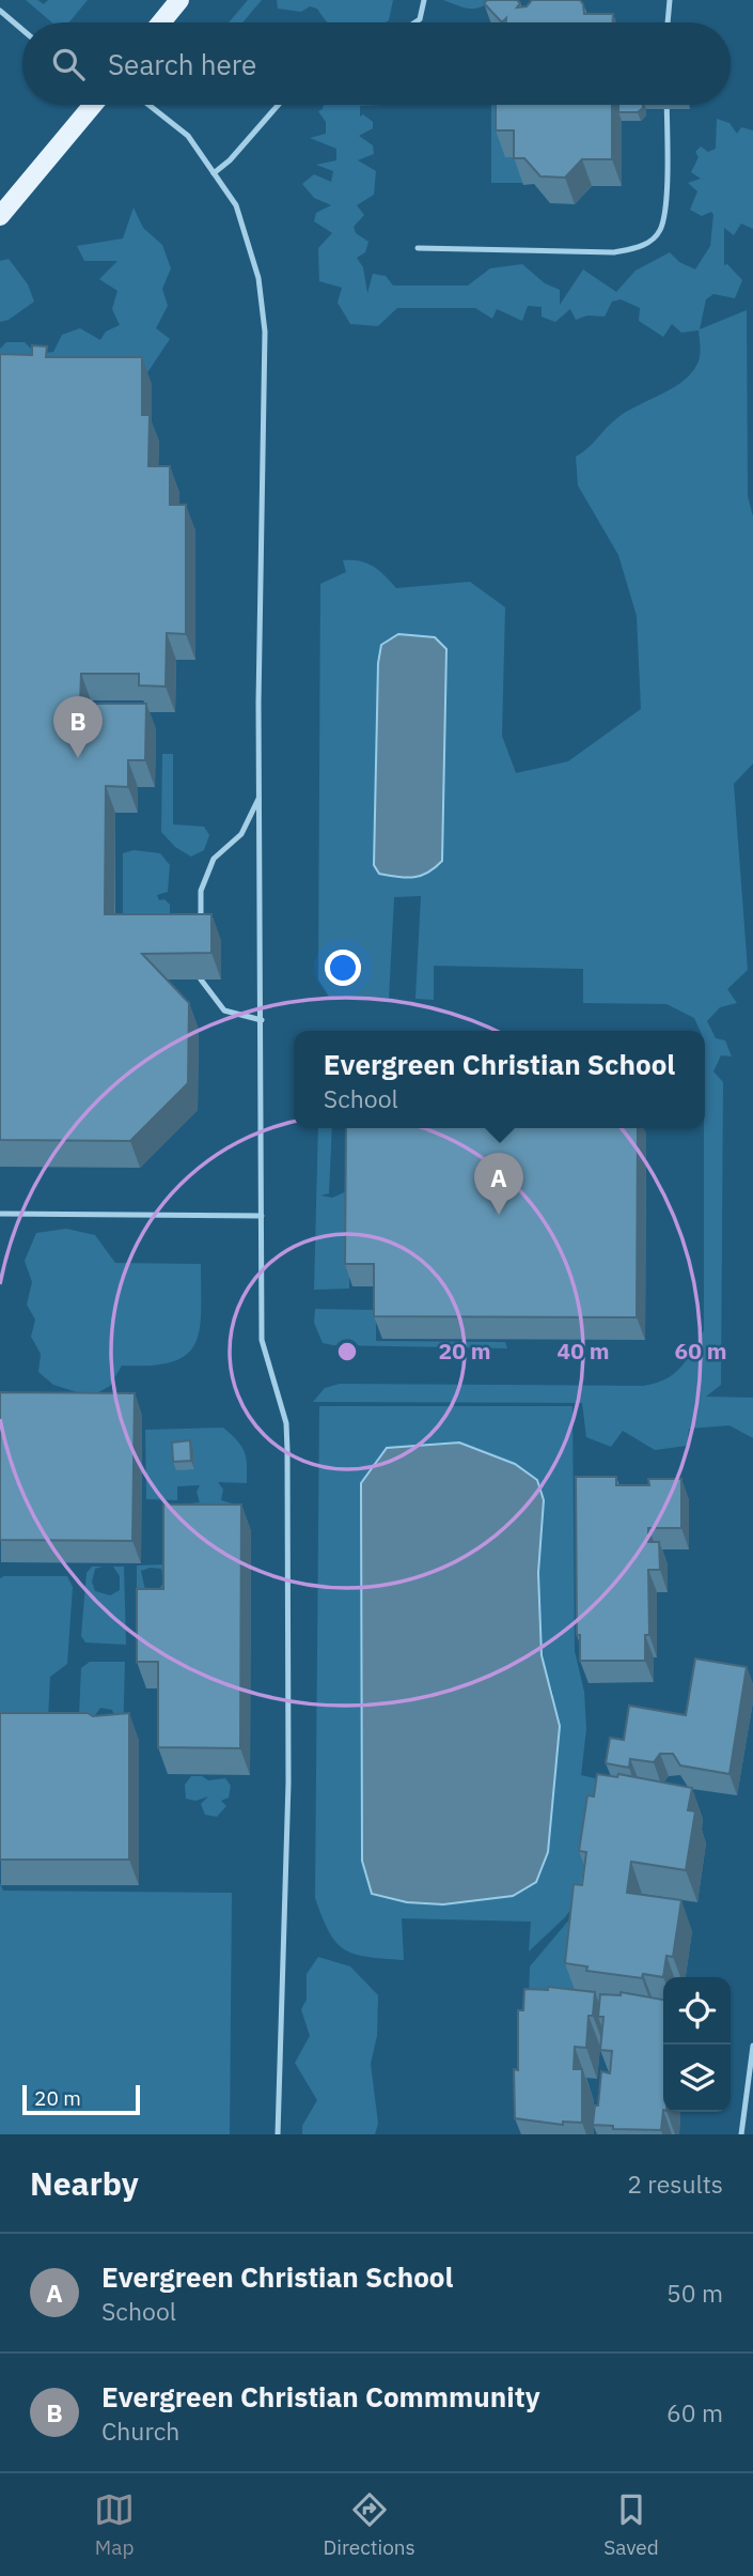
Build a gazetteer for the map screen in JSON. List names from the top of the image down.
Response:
{
  "scale_bar": "20 m",
  "page": {
    "search": "Search here",
    "pins": ["B", "A"],
    "popup": ["Evergreen Christian School", "School"],
    "scale": "20 m",
    "heading": ["Nearby", "2 results"],
    "list": [
      {
        "mark": "A",
        "name": "Evergreen Christian School",
        "note": "School",
        "value": "50 m"
      },
      {
        "mark": "B",
        "name": "Evergreen Christian Commmunity",
        "note": "Church",
        "value": "60 m"
      }
    ],
    "nav": ["Map", "Directions", "Saved"]
  },
  "rings": ["20 m", "40 m", "60 m"]
}
